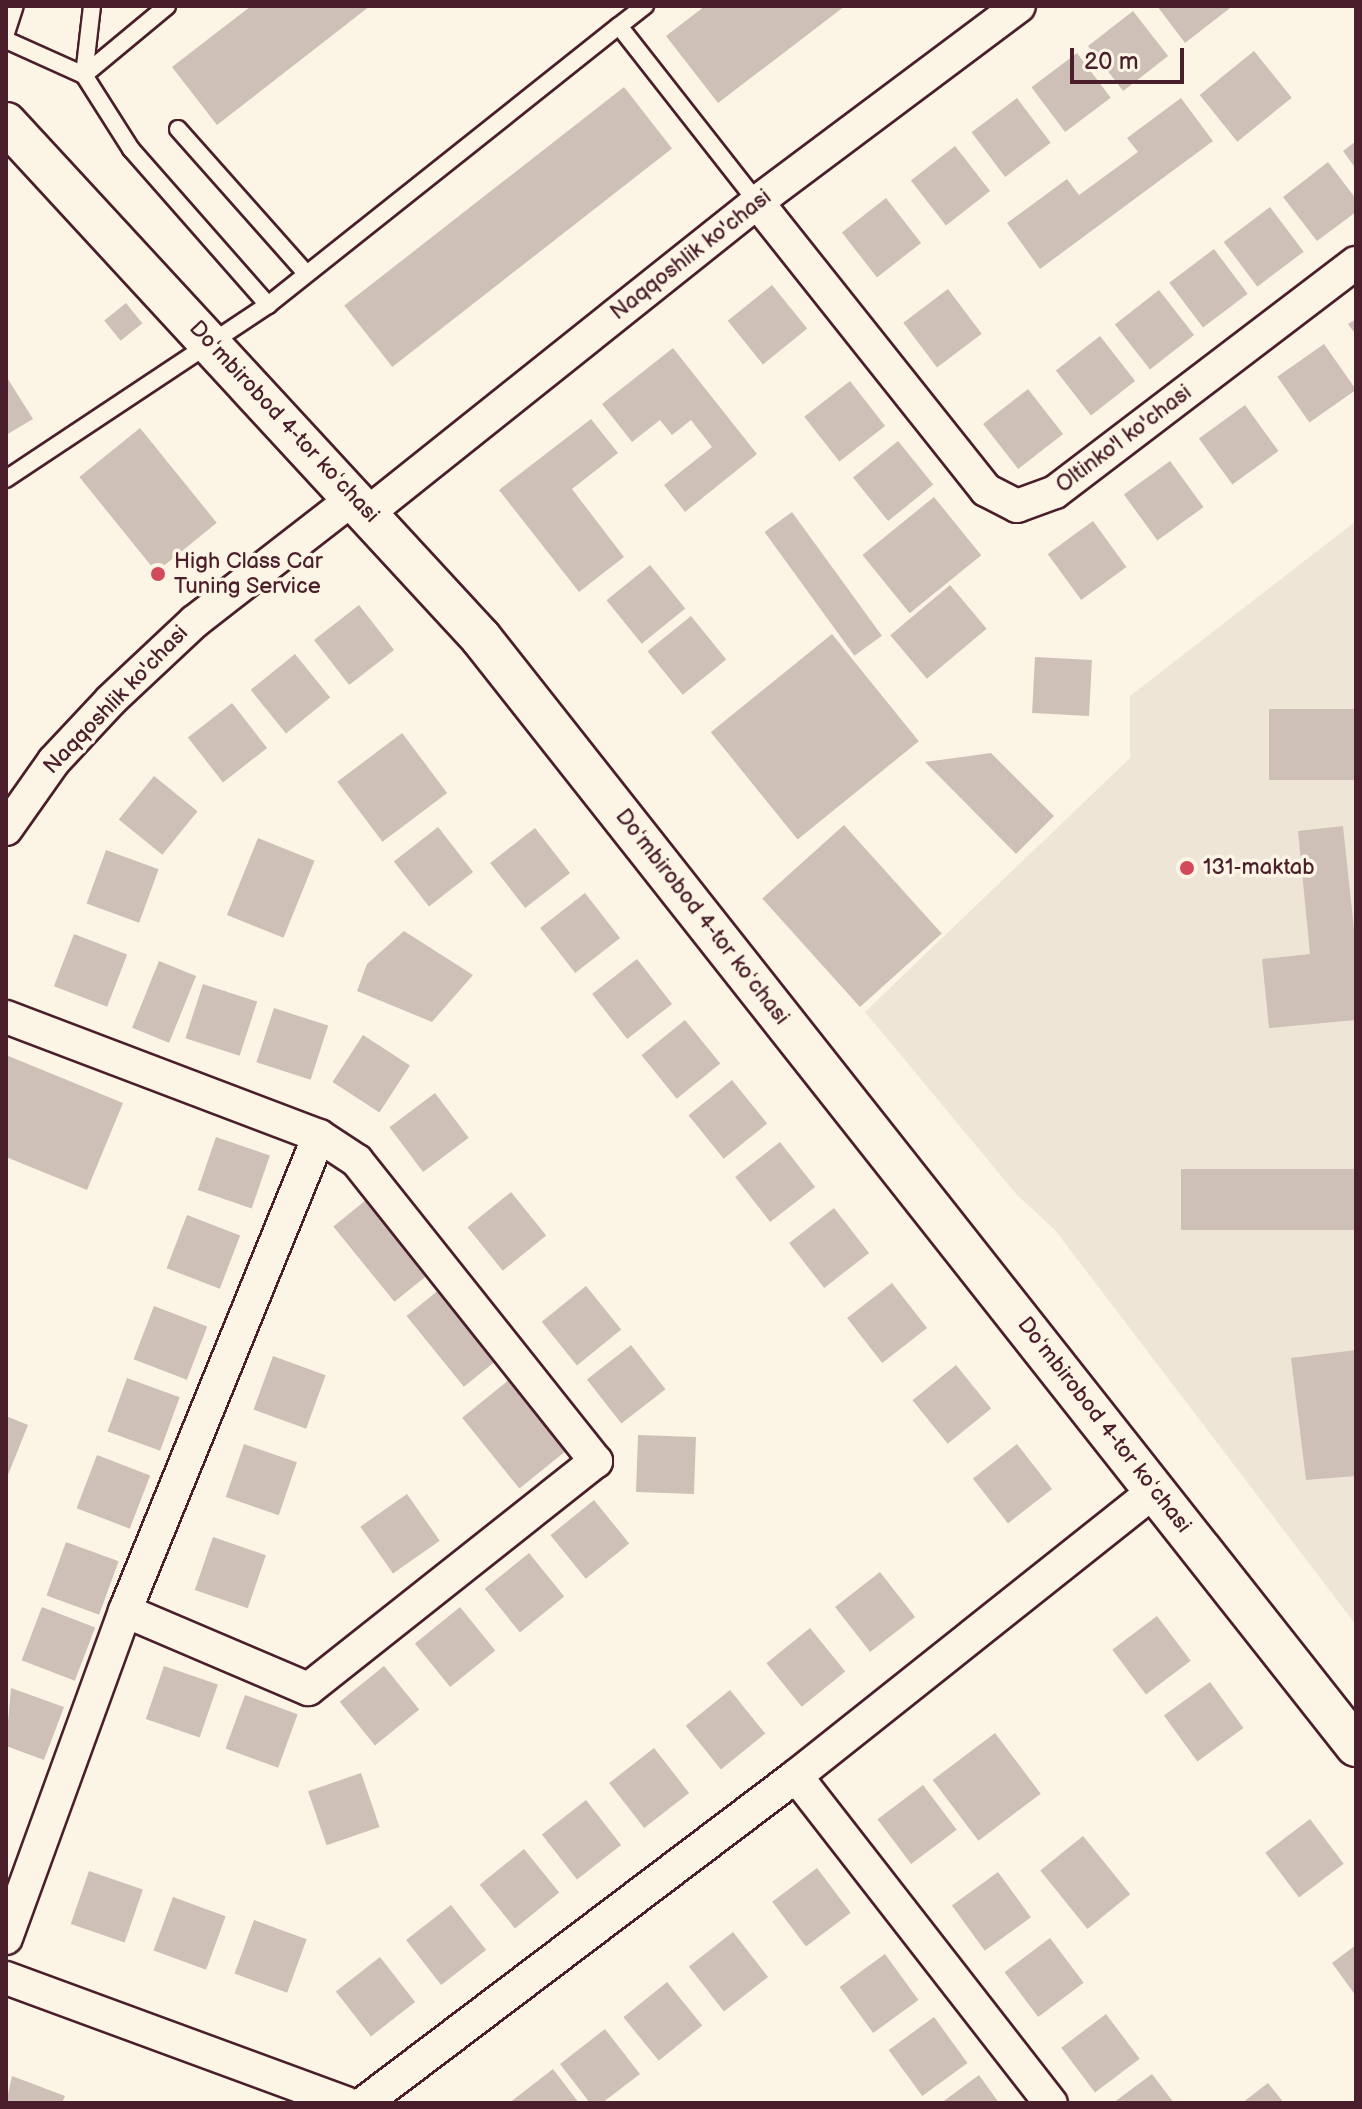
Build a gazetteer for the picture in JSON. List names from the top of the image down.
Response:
{
  "streets": {
    "street": ["Naqqoshlik ko'chasi", "Doʻmbirobod 4-tor koʻchasi", "Oltinko'l ko'chasi"]
  },
  "crossings": [
    ["Naqqoshlik ko'chasi", "Doʻmbirobod 4-tor koʻchasi"],
    ["Naqqoshlik ko'chasi", "Oltinko'l ko'chasi"]
  ],
  "places": ["High Class Car Tuning Service", "131-maktab"],
  "scale_bar": "20 m"
}
